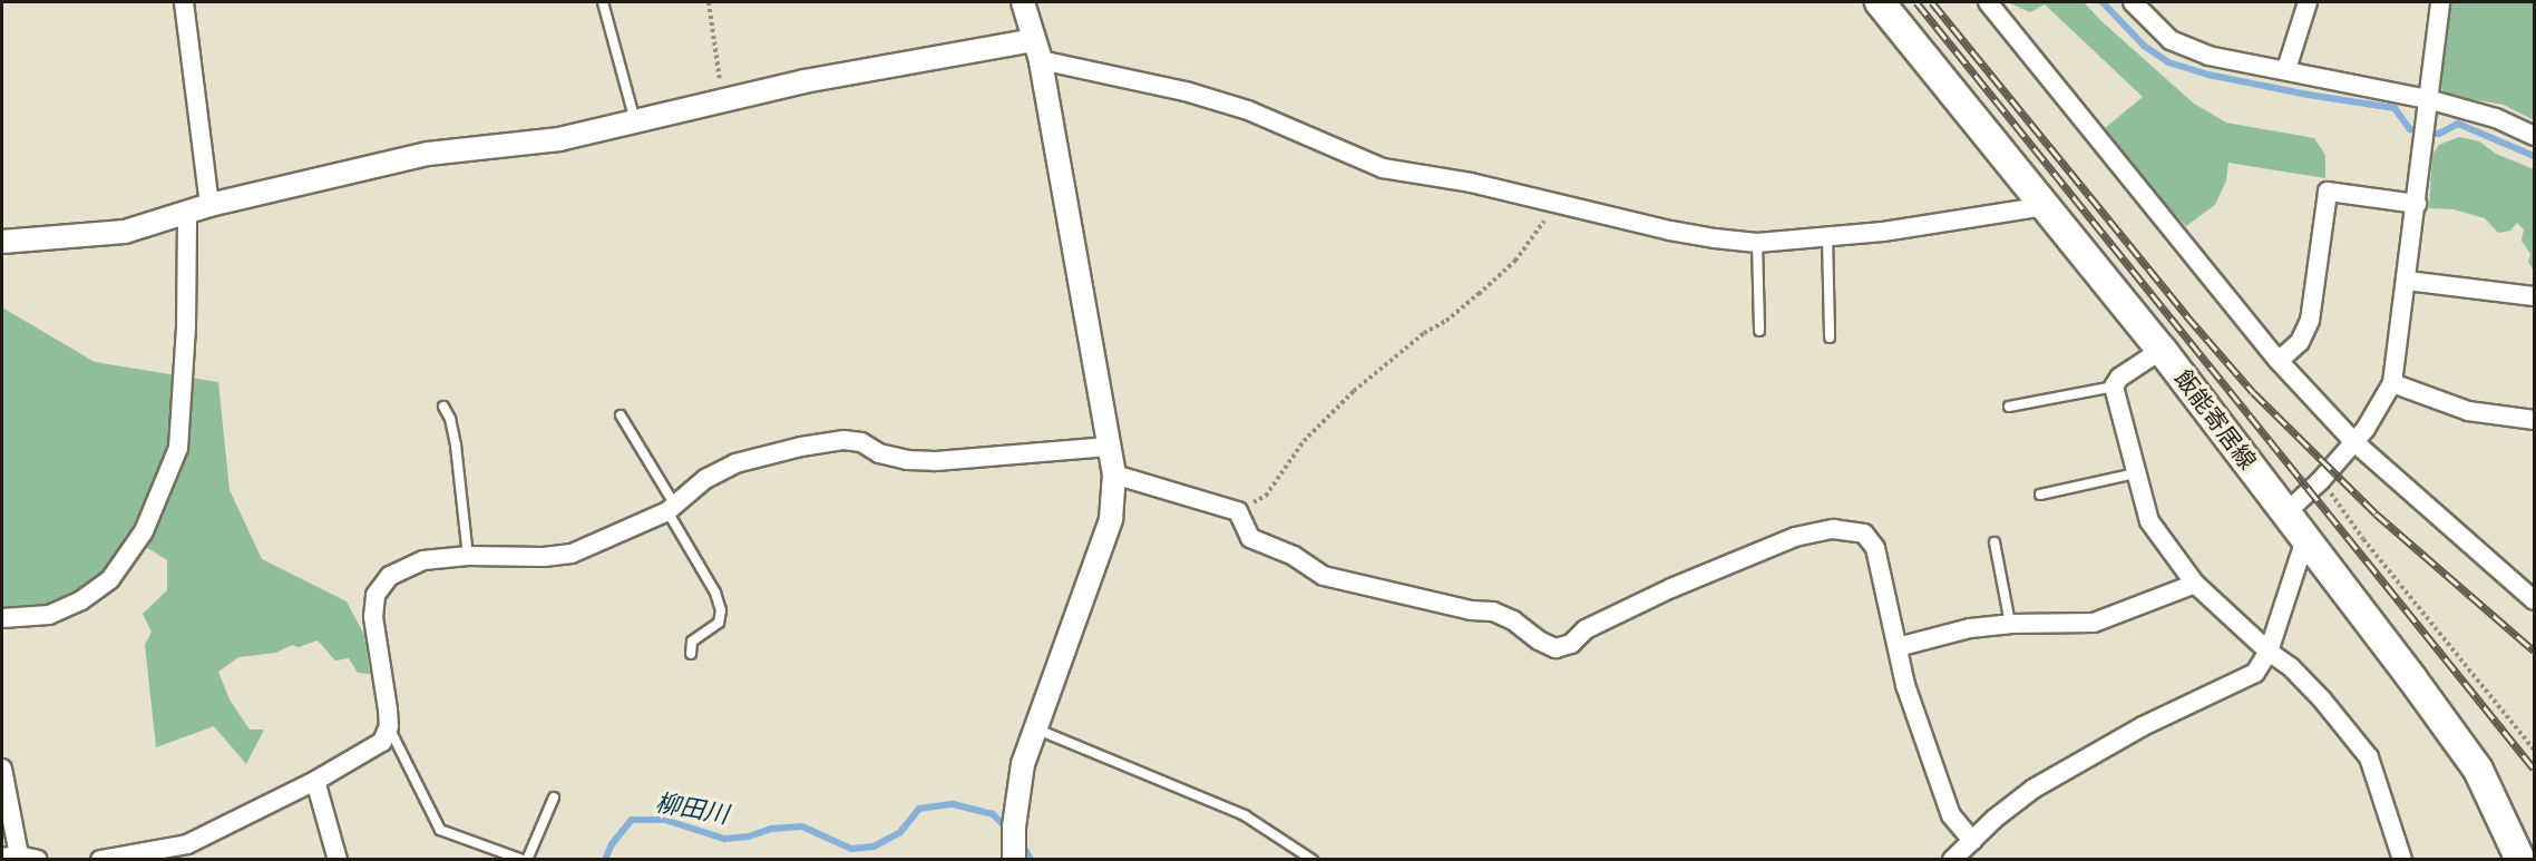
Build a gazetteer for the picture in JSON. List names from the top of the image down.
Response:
{
  "streets": {
    "main road": ["飯能寄居線"]
  },
  "water": ["柳田川"]
}
